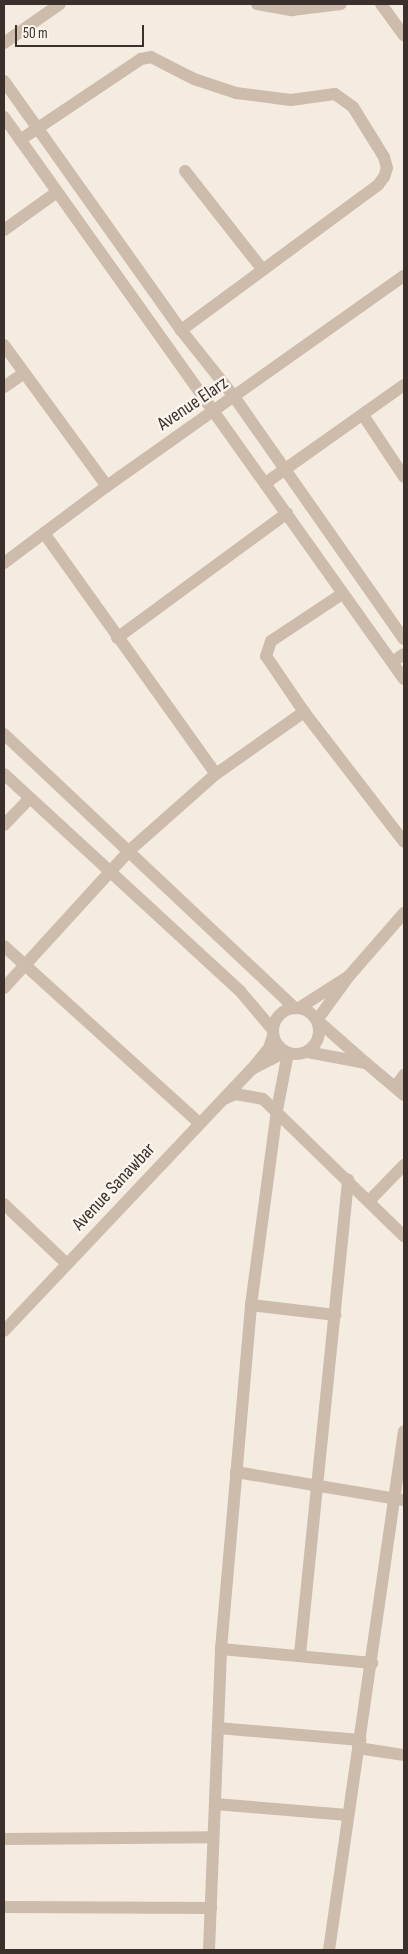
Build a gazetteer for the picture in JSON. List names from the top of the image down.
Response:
{
  "streets": {
    "street": ["Avenue Elarz", "Avenue Sanawbar"]
  },
  "scale_bar": "50 m"
}
